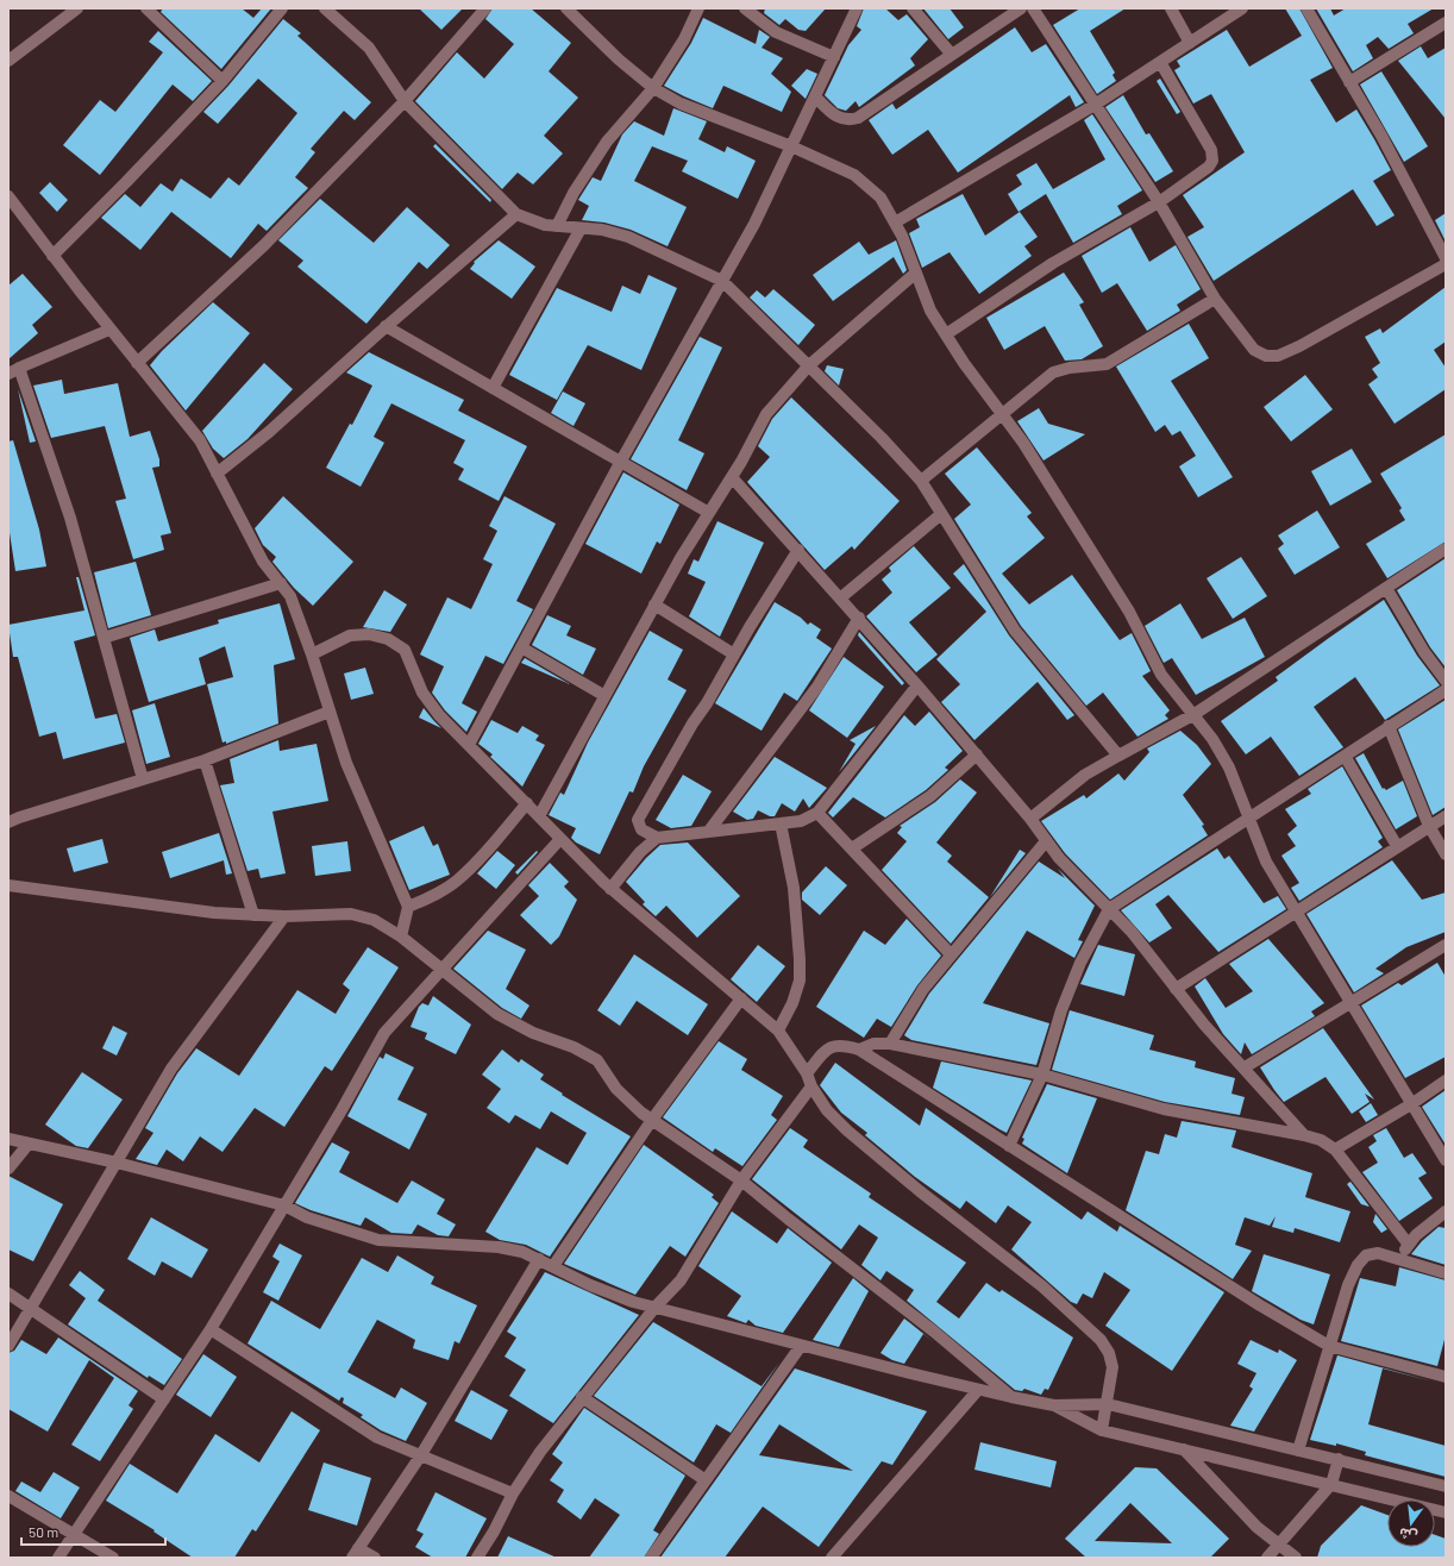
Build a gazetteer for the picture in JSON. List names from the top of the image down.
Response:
{
  "scale_bar": "50 m",
  "north": "bottom"
}
